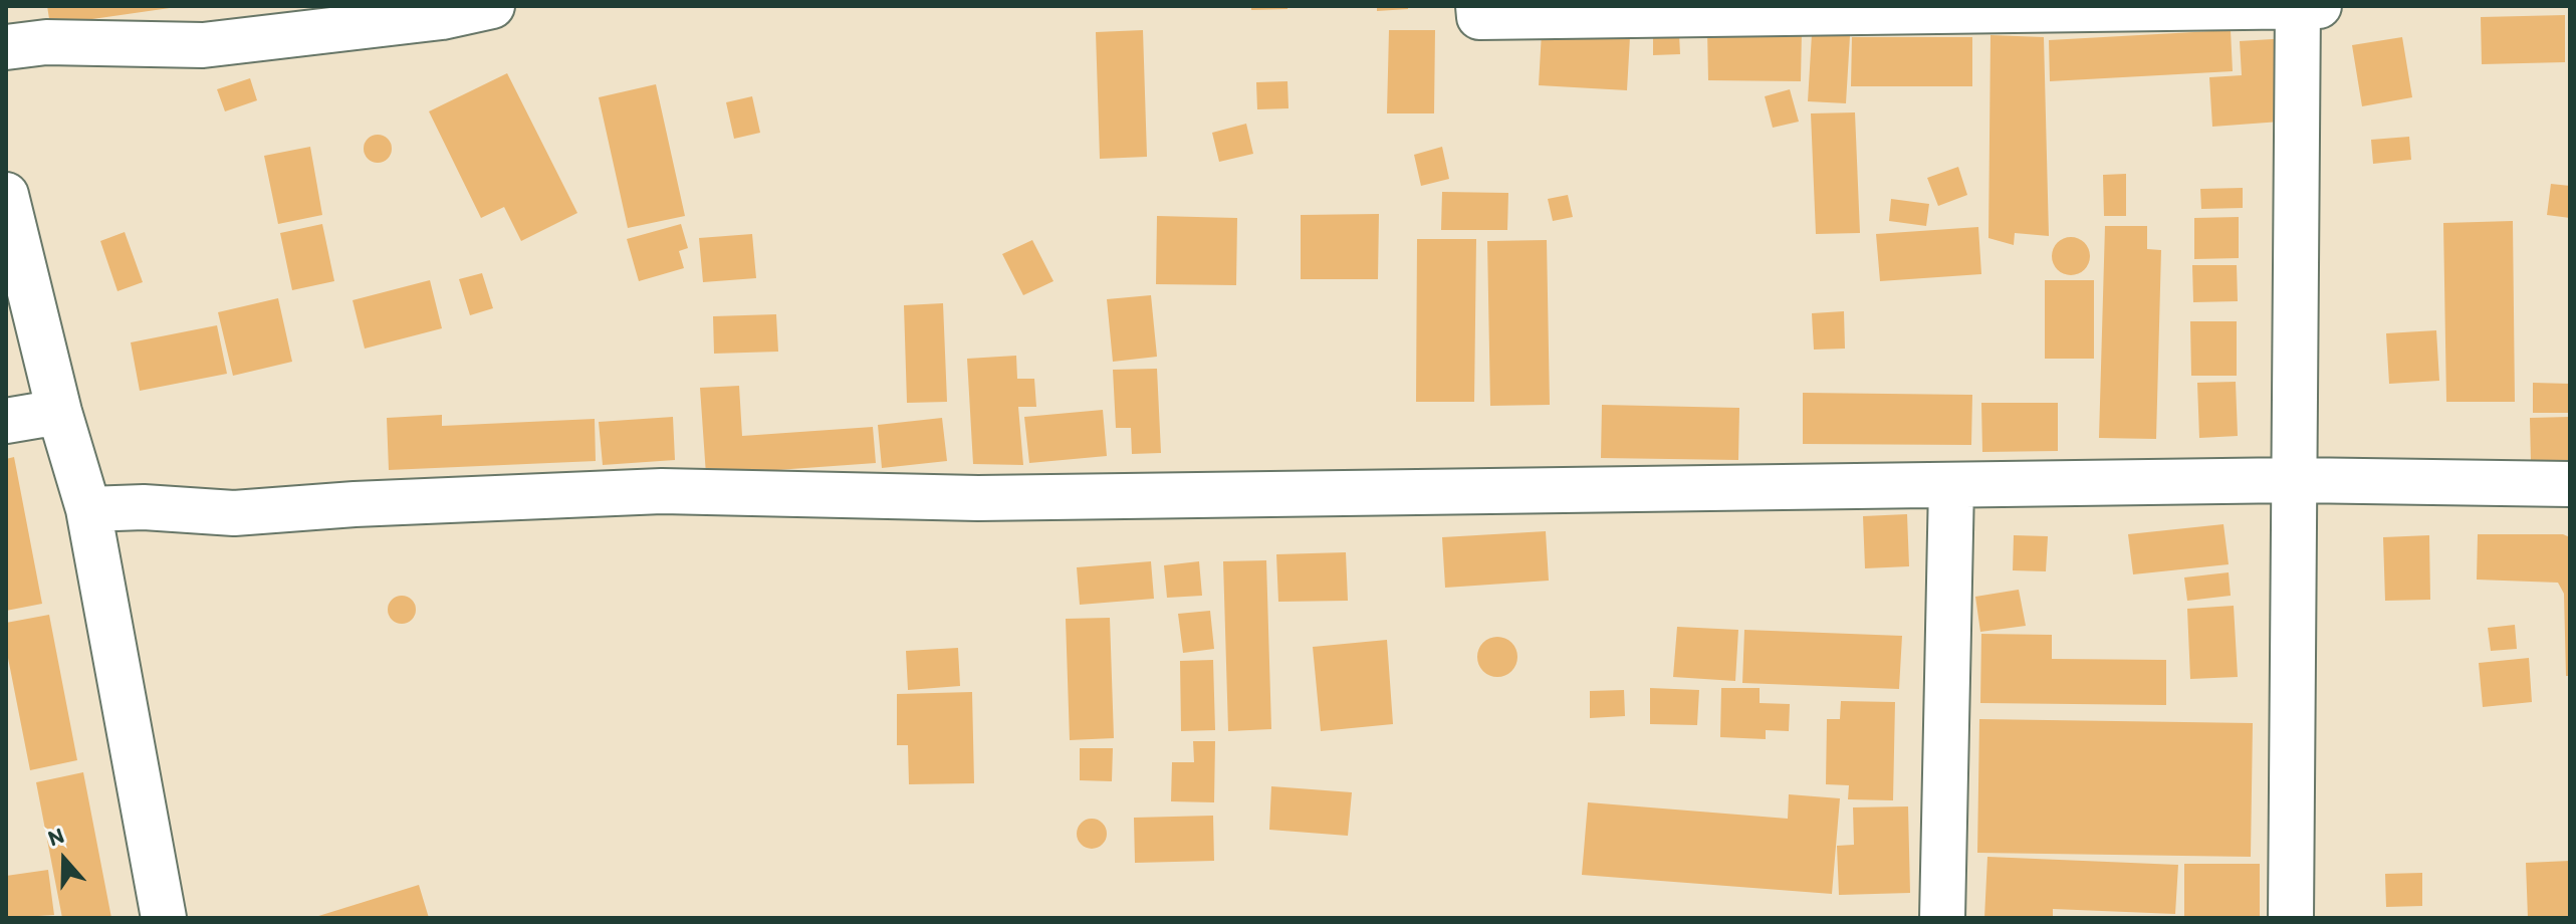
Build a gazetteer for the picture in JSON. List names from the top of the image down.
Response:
{
  "north": "top"
}
